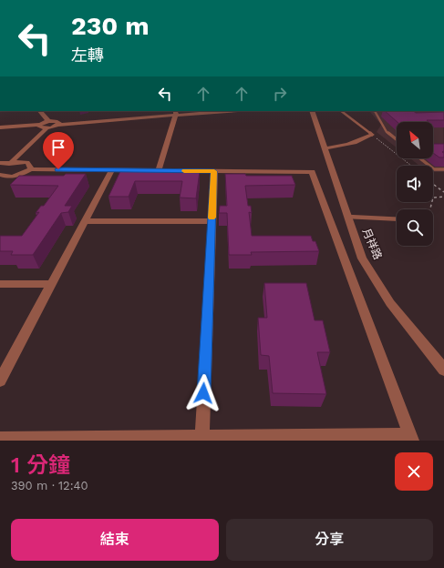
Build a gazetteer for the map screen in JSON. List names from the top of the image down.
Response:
{
  "streets": {
    "street": ["月祥路"]
  },
  "north": "top left",
  "page": {
    "turn": ["230 m", "左轉"],
    "heading": ["1 分鐘", "390 m · 12:40"],
    "buttons": ["結束", "分享"]
  }
}
